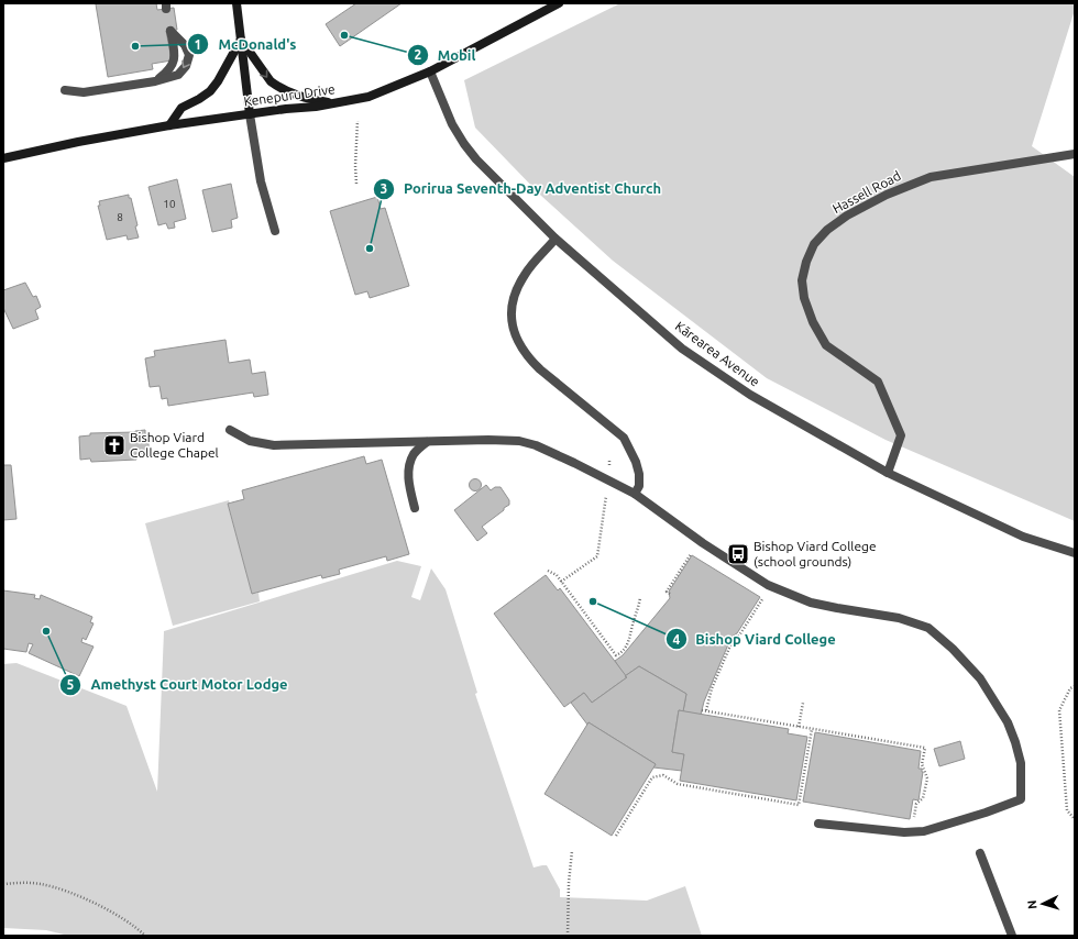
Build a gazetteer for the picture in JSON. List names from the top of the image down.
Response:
{
  "streets": {
    "main road": ["Kenepuru Drive"],
    "street": ["Hassell Road", "Kārearea Avenue"]
  },
  "crossings": [
    ["Kenepuru Drive", "Kārearea Avenue"],
    ["Hassell Road", "Kārearea Avenue"]
  ],
  "places": {
    "other": [
      "Mobil",
      "McDonald's",
      "Porirua Seventh-Day Adventist Church",
      "Bishop Viard College",
      "Amethyst Court Motor Lodge"
    ],
    "church": ["Bishop Viard College Chapel"],
    "bus stop": ["Bishop Viard College (school grounds)"]
  },
  "house_numbers": ["10", "8"],
  "north": "left"
}
